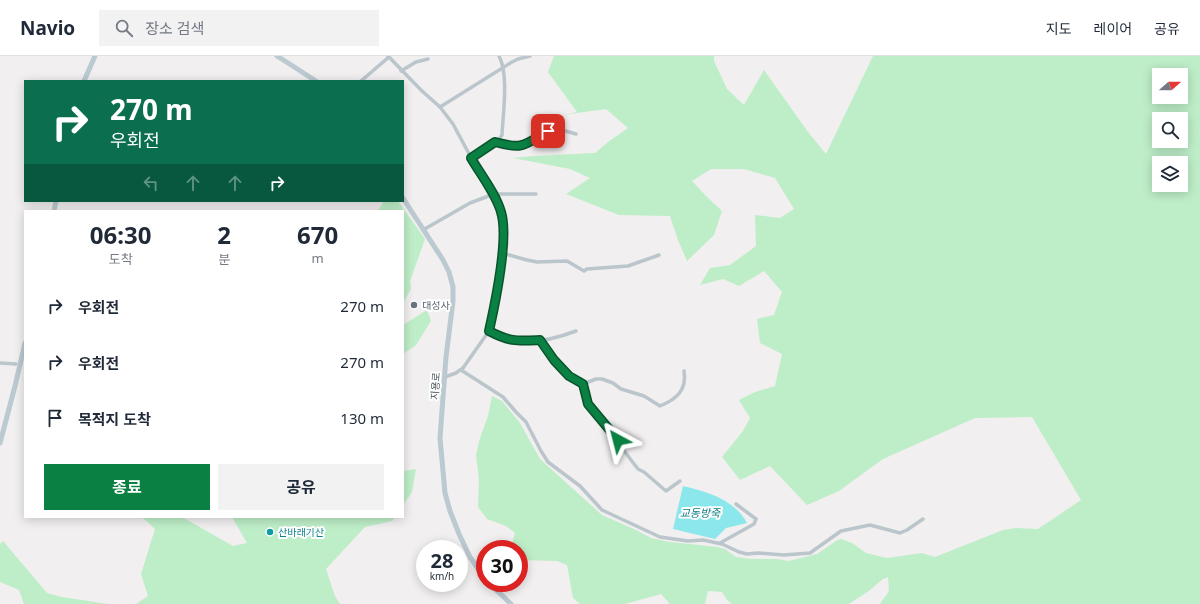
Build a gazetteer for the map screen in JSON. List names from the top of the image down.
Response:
{
  "streets": {
    "street": ["지용로"]
  },
  "water": ["교동방죽"],
  "places": ["대성사", "산바래기산"],
  "north": "right",
  "page": {
    "header": "Navio",
    "search": "장소 검색",
    "nav": ["지도", "레이어", "공유"],
    "turn": ["270 m", "우회전"],
    "eta": [
      "06:30",
      "도착",
      "2",
      "분",
      "670",
      "m"
    ],
    "list": [
      {
        "name": "우회전",
        "value": "270 m"
      },
      {
        "name": "우회전",
        "value": "270 m"
      },
      {
        "name": "목적지 도착",
        "value": "130 m"
      }
    ],
    "buttons": ["종료", "공유"],
    "speed": "28 km/h",
    "limit": "30"
  }
}
